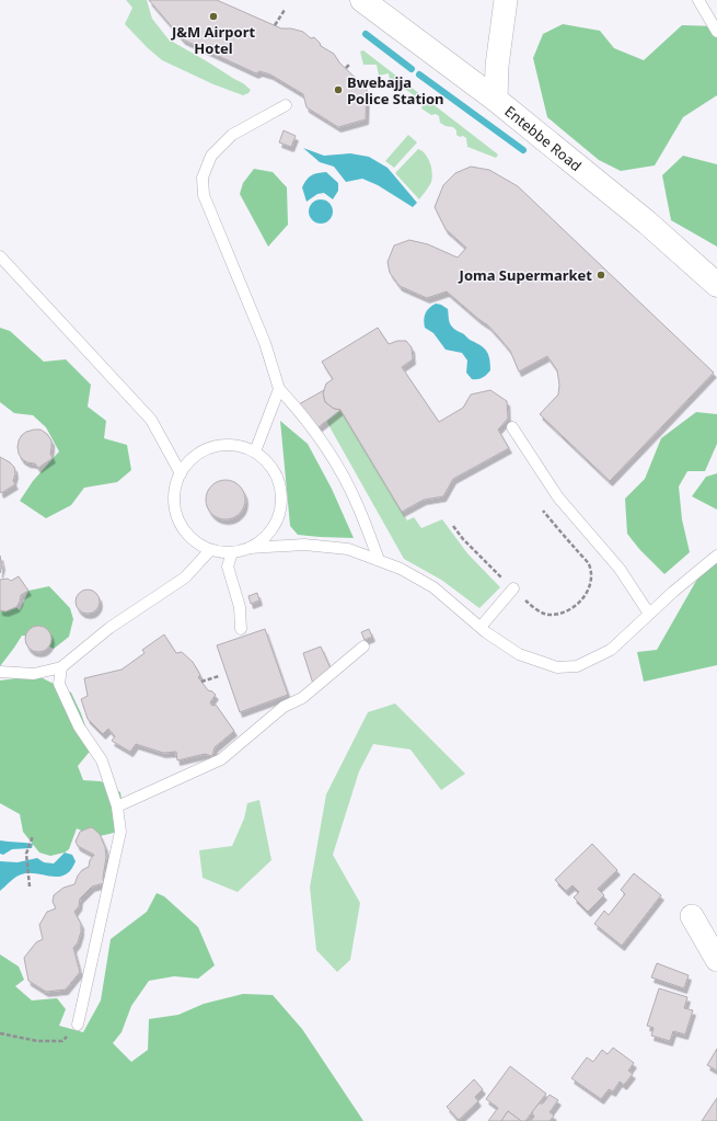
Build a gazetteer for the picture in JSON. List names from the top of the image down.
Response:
{
  "streets": {
    "main road": ["Entebbe Road"]
  },
  "places": ["J&M Airport Hotel", "Bwebajja Police Station", "Joma Supermarket"]
}
